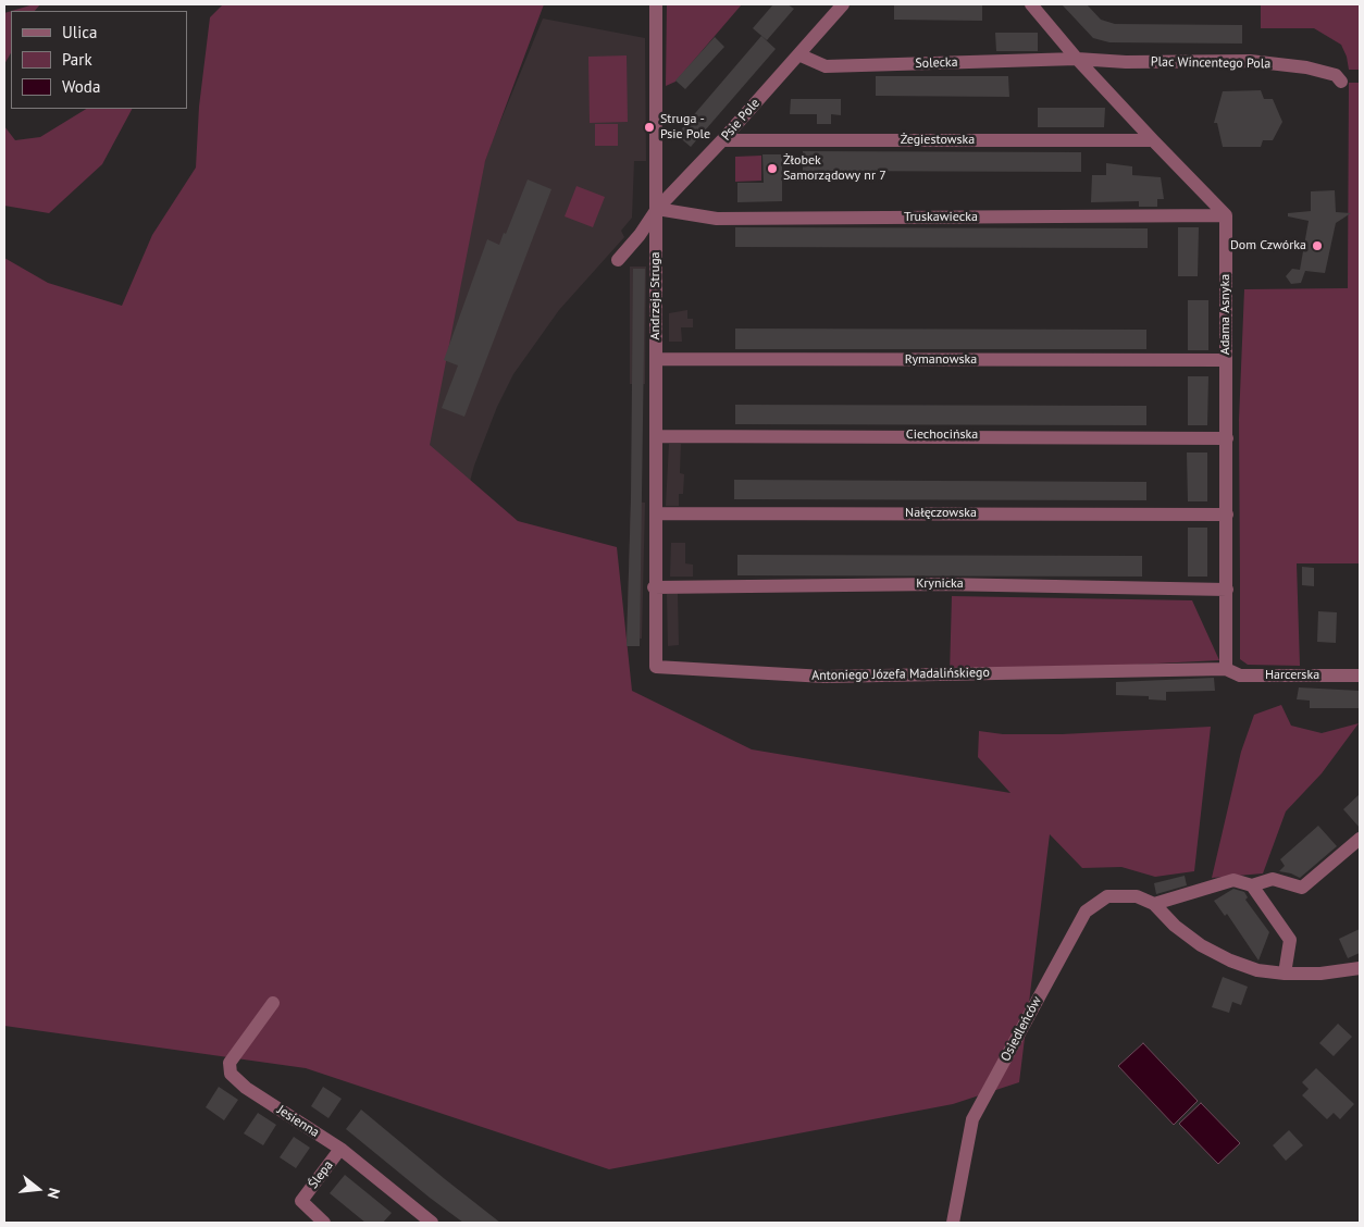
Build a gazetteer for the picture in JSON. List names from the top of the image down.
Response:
{
  "streets": {
    "street": [
      "Solecka",
      "Plac Wincentego Pola",
      "Psie Pole",
      "Żegiestowska",
      "Truskawiecka",
      "Andrzeja Struga",
      "Adama Asnyka",
      "Rymanowska",
      "Ciechocińska",
      "Nałęczowska",
      "Krynicka",
      "Antoniego Józefa Madalińskiego",
      "Harcerska",
      "Osiedleńców",
      "Jesienna",
      "Ślepa"
    ]
  },
  "crossings": [
    ["Solecka", "Plac Wincentego Pola"],
    ["Solecka", "Psie Pole"],
    ["Psie Pole", "Żegiestowska"],
    ["Psie Pole", "Truskawiecka"],
    ["Psie Pole", "Andrzeja Struga"],
    ["Truskawiecka", "Andrzeja Struga"],
    ["Truskawiecka", "Adama Asnyka"],
    ["Andrzeja Struga", "Rymanowska"],
    ["Andrzeja Struga", "Ciechocińska"],
    ["Andrzeja Struga", "Nałęczowska"],
    ["Andrzeja Struga", "Krynicka"],
    ["Andrzeja Struga", "Antoniego Józefa Madalińskiego"],
    ["Adama Asnyka", "Rymanowska"],
    ["Adama Asnyka", "Ciechocińska"],
    ["Adama Asnyka", "Nałęczowska"],
    ["Adama Asnyka", "Krynicka"],
    ["Adama Asnyka", "Antoniego Józefa Madalińskiego"],
    ["Adama Asnyka", "Harcerska"],
    ["Krynicka", "Antoniego Józefa Madalińskiego"],
    ["Antoniego Józefa Madalińskiego", "Harcerska"],
    ["Jesienna", "Ślepa"]
  ],
  "places": ["Struga - Psie Pole", "Żłobek Samorządowy nr 7", "Dom Czwórka"],
  "legend": ["Ulica", "Park", "Woda"],
  "north": "right"
}
